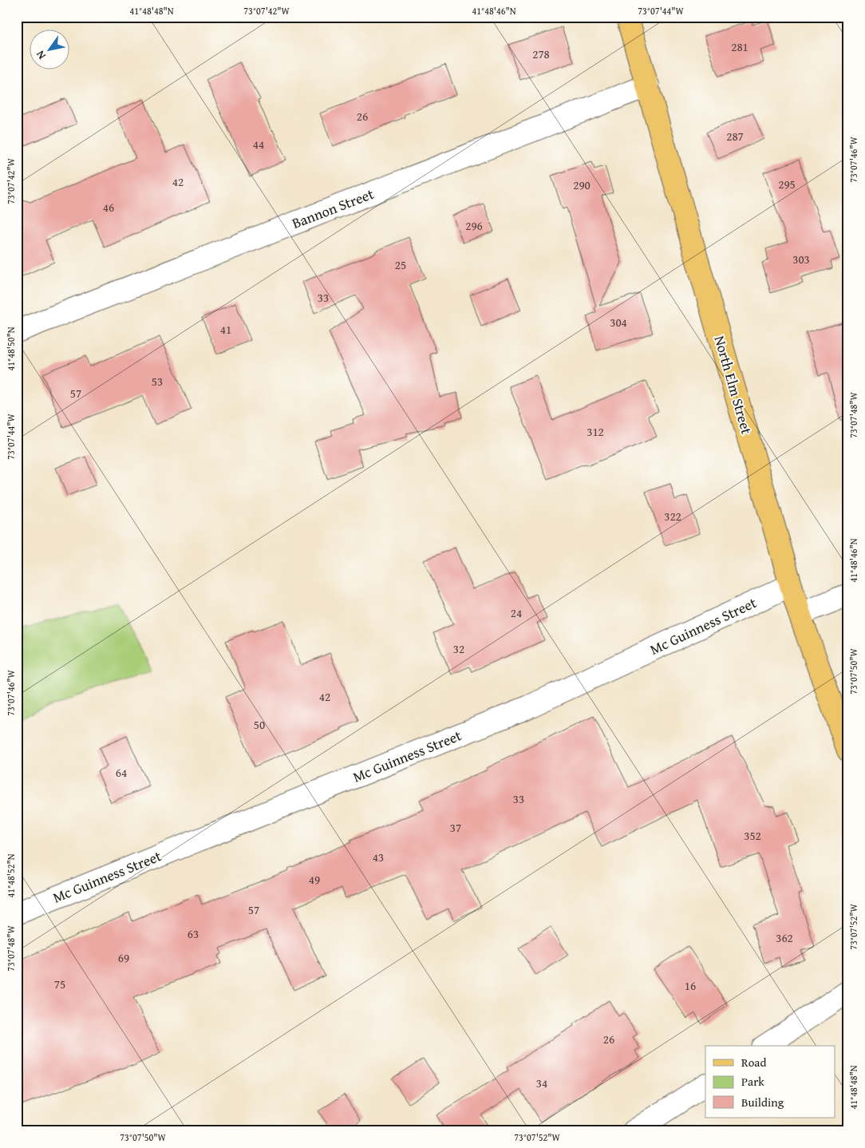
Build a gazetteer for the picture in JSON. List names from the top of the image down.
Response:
{
  "streets": {
    "main road": ["North Elm Street"],
    "street": ["Bannon Street", "Mc Guinness Street"]
  },
  "crossings": [
    ["Bannon Street", "North Elm Street"],
    ["North Elm Street", "Mc Guinness Street"]
  ],
  "house_numbers": [
    "281",
    "278",
    "26",
    "287",
    "44",
    "42",
    "295",
    "290",
    "46",
    "296",
    "303",
    "25",
    "33",
    "304",
    "41",
    "53",
    "57",
    "312",
    "322",
    "24",
    "32",
    "42",
    "50",
    "64",
    "33",
    "37",
    "352",
    "43",
    "49",
    "57",
    "63",
    "362",
    "69",
    "75",
    "16",
    "26",
    "34"
  ],
  "legend": ["Road", "Park", "Building"],
  "north": "bottom left",
  "coordinates": [
    "41°48'48\"N",
    "73°07'42\"W",
    "41°48'46\"N",
    "73°07'44\"W",
    "73°07'46\"W",
    "41°48'50\"N",
    "73°07'48\"W",
    "73°07'50\"W",
    "41°48'52\"N",
    "73°07'52\"W"
  ]
}
